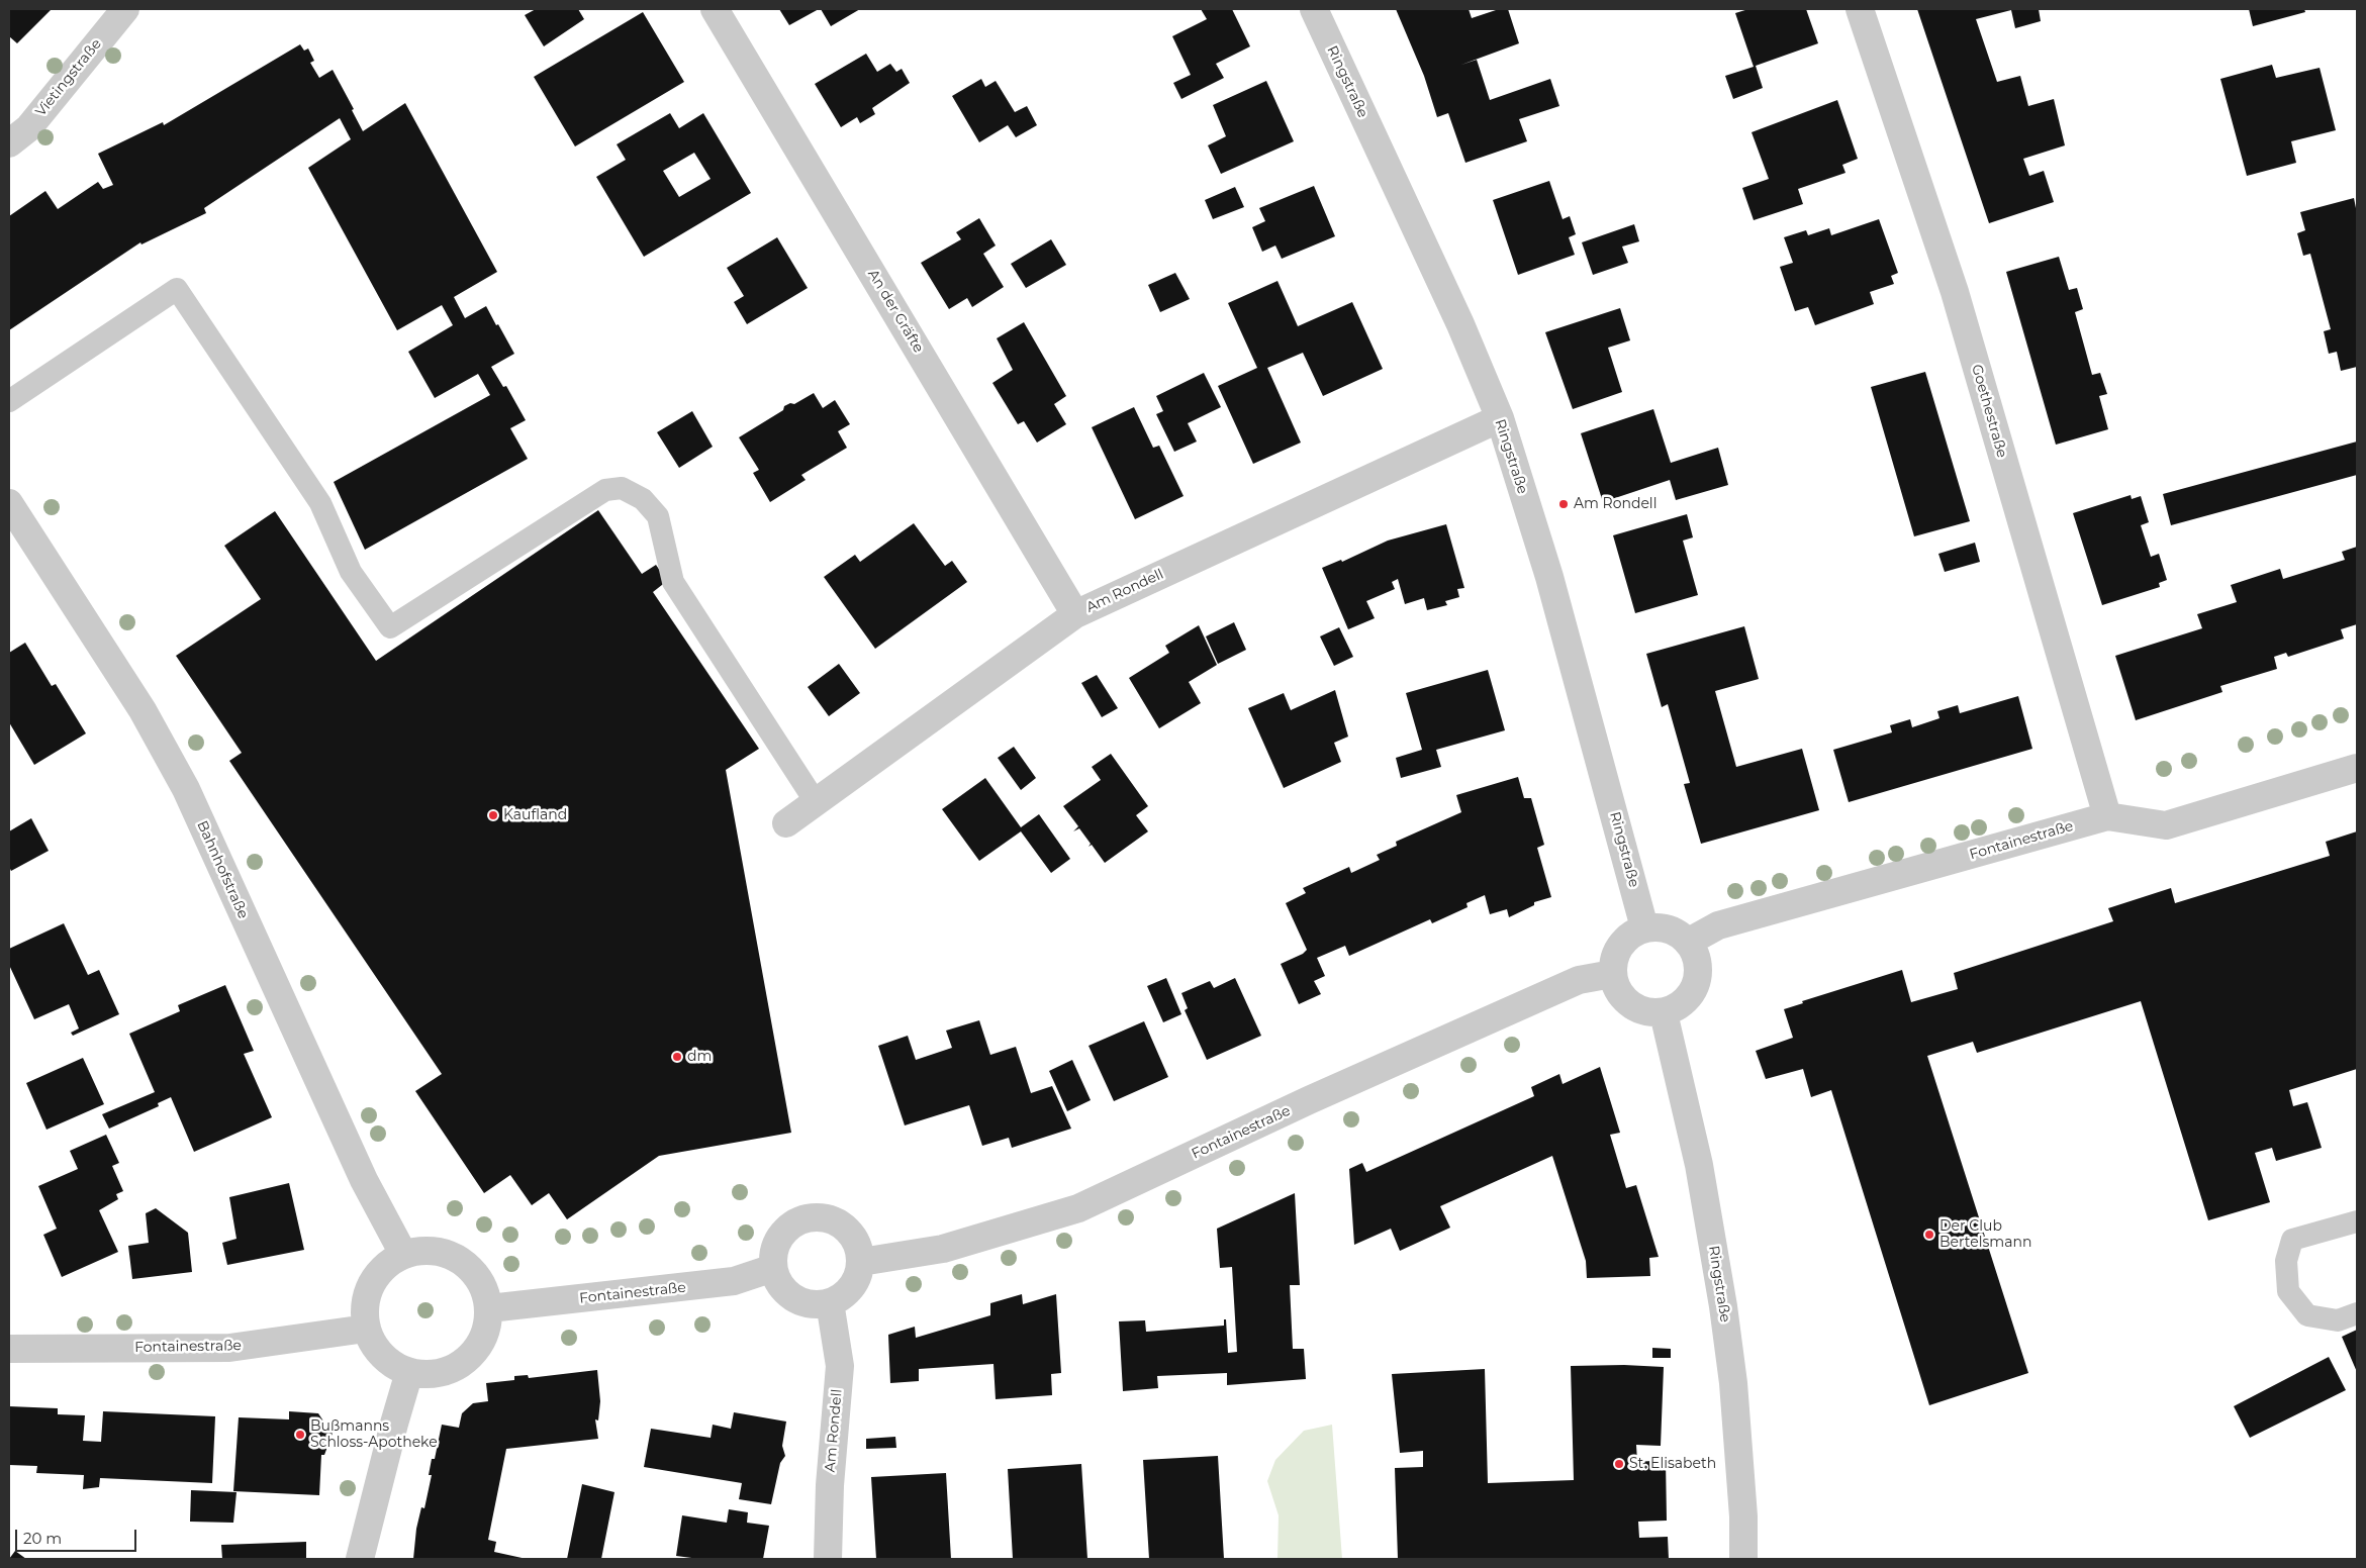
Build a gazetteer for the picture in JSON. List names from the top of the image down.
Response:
{
  "streets": {
    "street": [
      "Vietingstraße",
      "Ringstraße",
      "An der Gräfte",
      "Goethestraße",
      "Am Rondell",
      "Fontainestraße",
      "Bahnhofstraße"
    ]
  },
  "crossings": [
    ["Ringstraße", "Am Rondell"],
    ["Ringstraße", "Fontainestraße"],
    ["An der Gräfte", "Am Rondell"],
    ["Goethestraße", "Fontainestraße"],
    ["Am Rondell", "Fontainestraße"],
    ["Fontainestraße", "Bahnhofstraße"]
  ],
  "places": [
    "Am Rondell",
    "Kaufland",
    "dm",
    "Der Club Bertelsmann",
    "Bußmanns Schloss-Apotheke",
    "St. Elisabeth"
  ],
  "scale_bar": "20 m"
}
